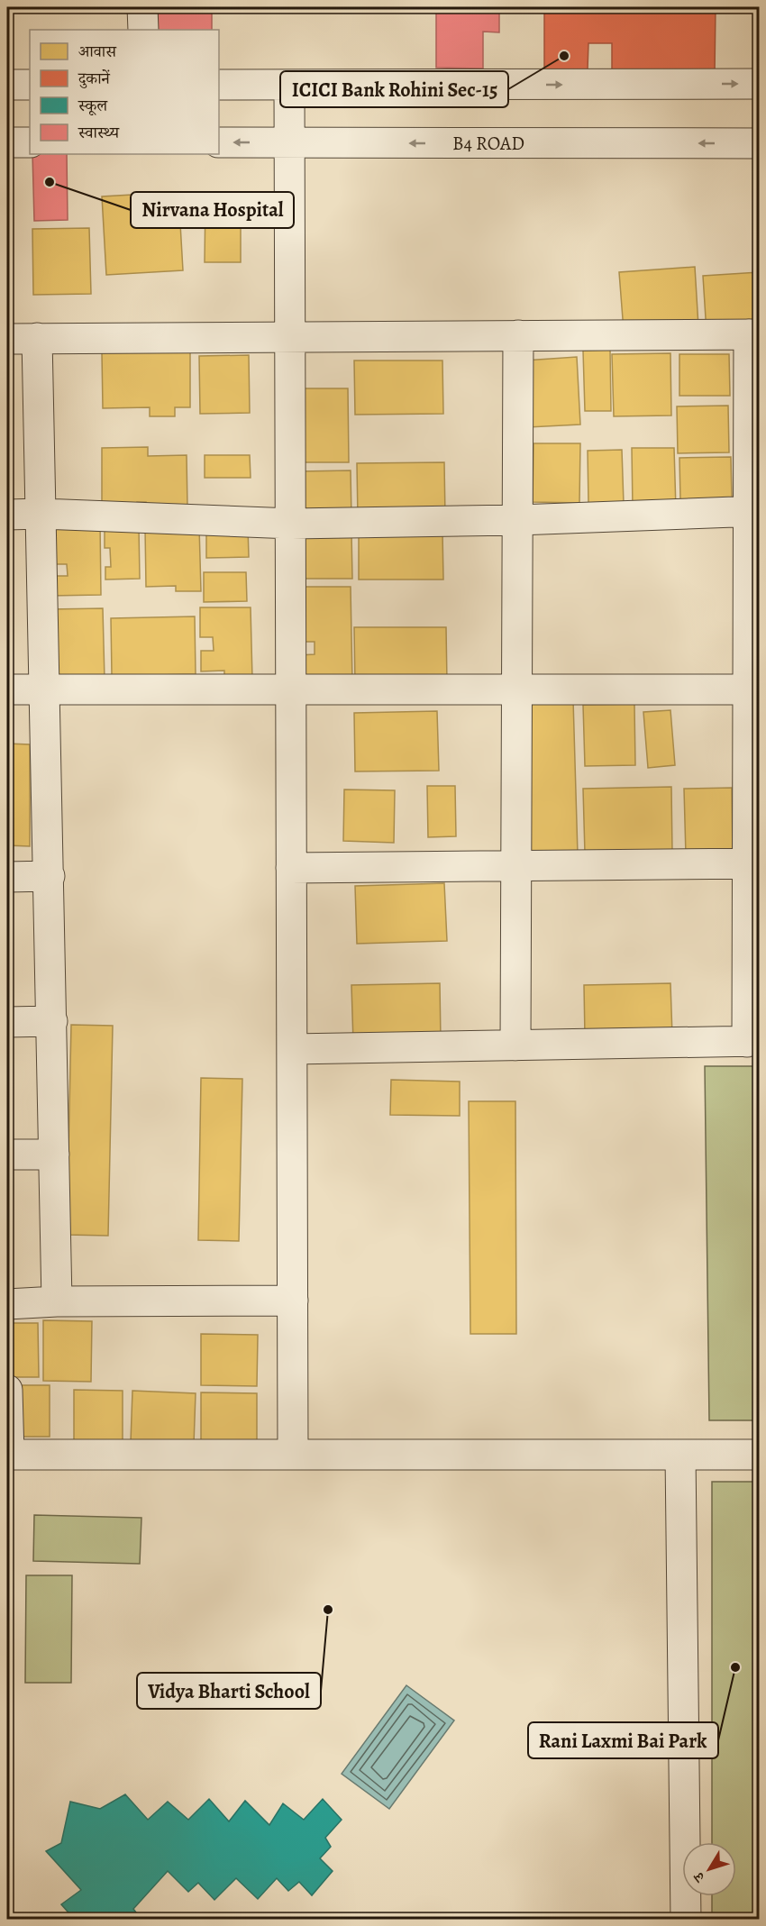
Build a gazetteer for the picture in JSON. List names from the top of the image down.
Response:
{
  "streets": {
    "street": ["B4 ROAD"]
  },
  "places": [
    "ICICI Bank Rohini Sec-15",
    "Nirvana Hospital",
    "Vidya Bharti School",
    "Rani Laxmi Bai Park"
  ],
  "legend": [
    "आवास",
    "दुकानें",
    "स्कूल",
    "स्वास्थ्य"
  ],
  "north": "bottom left"
}
